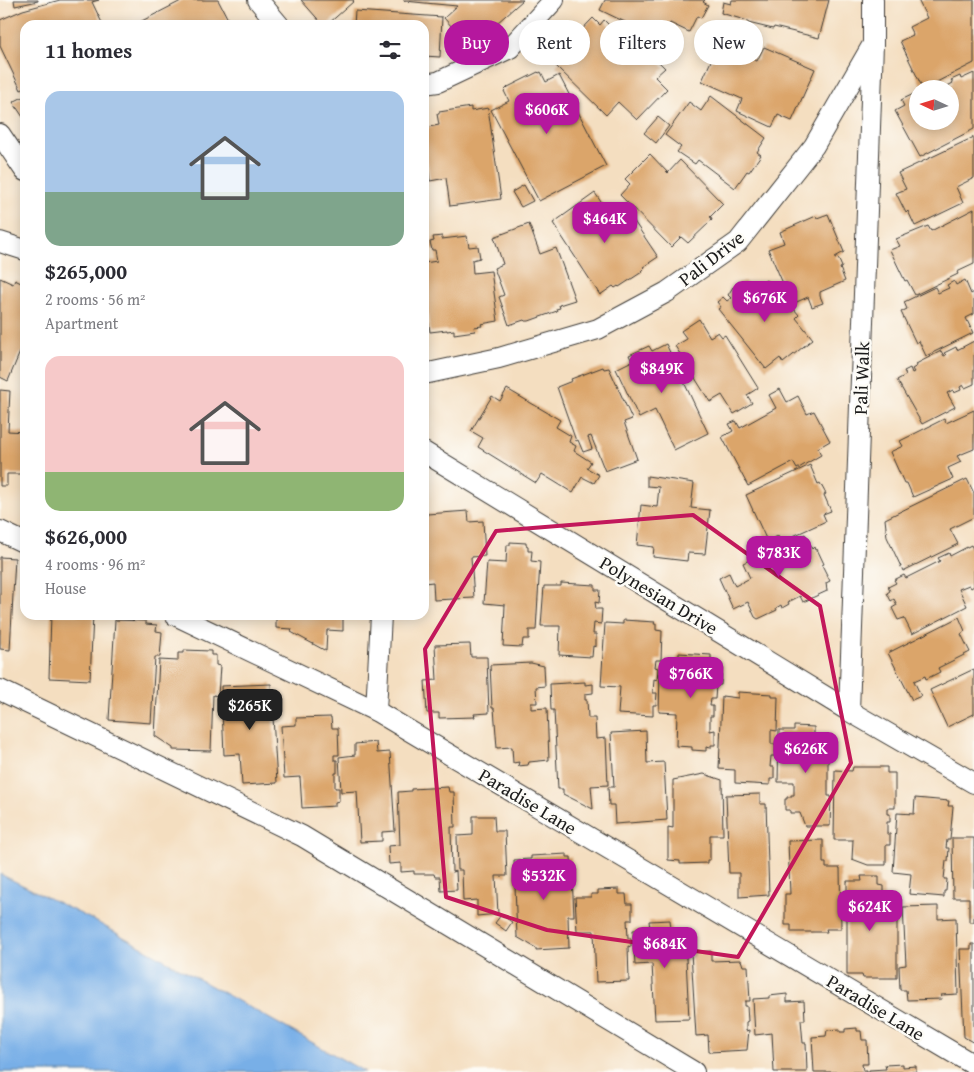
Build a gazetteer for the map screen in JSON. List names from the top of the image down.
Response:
{
  "streets": {
    "lane": [
      "Pali Drive",
      "Pali Walk",
      "Polynesian Drive",
      "Paradise Lane"
    ]
  },
  "crossings": [
    ["Pali Drive", "Pali Walk"],
    ["Pali Walk", "Polynesian Drive"]
  ],
  "north": "left",
  "page": {
    "chip": [
      "Buy",
      "Rent",
      "Filters",
      "New"
    ],
    "heading": "11 homes",
    "list": [
      {
        "name": "$265,000",
        "note": "2 rooms · 56 m² · Apartment"
      },
      {
        "name": "$626,000",
        "note": "4 rooms · 96 m² · House"
      }
    ],
    "price": [
      "$606K",
      "$464K",
      "$676K",
      "$849K",
      "$783K",
      "$766K",
      "$265K",
      "$626K",
      "$532K",
      "$624K",
      "$684K"
    ]
  }
}
